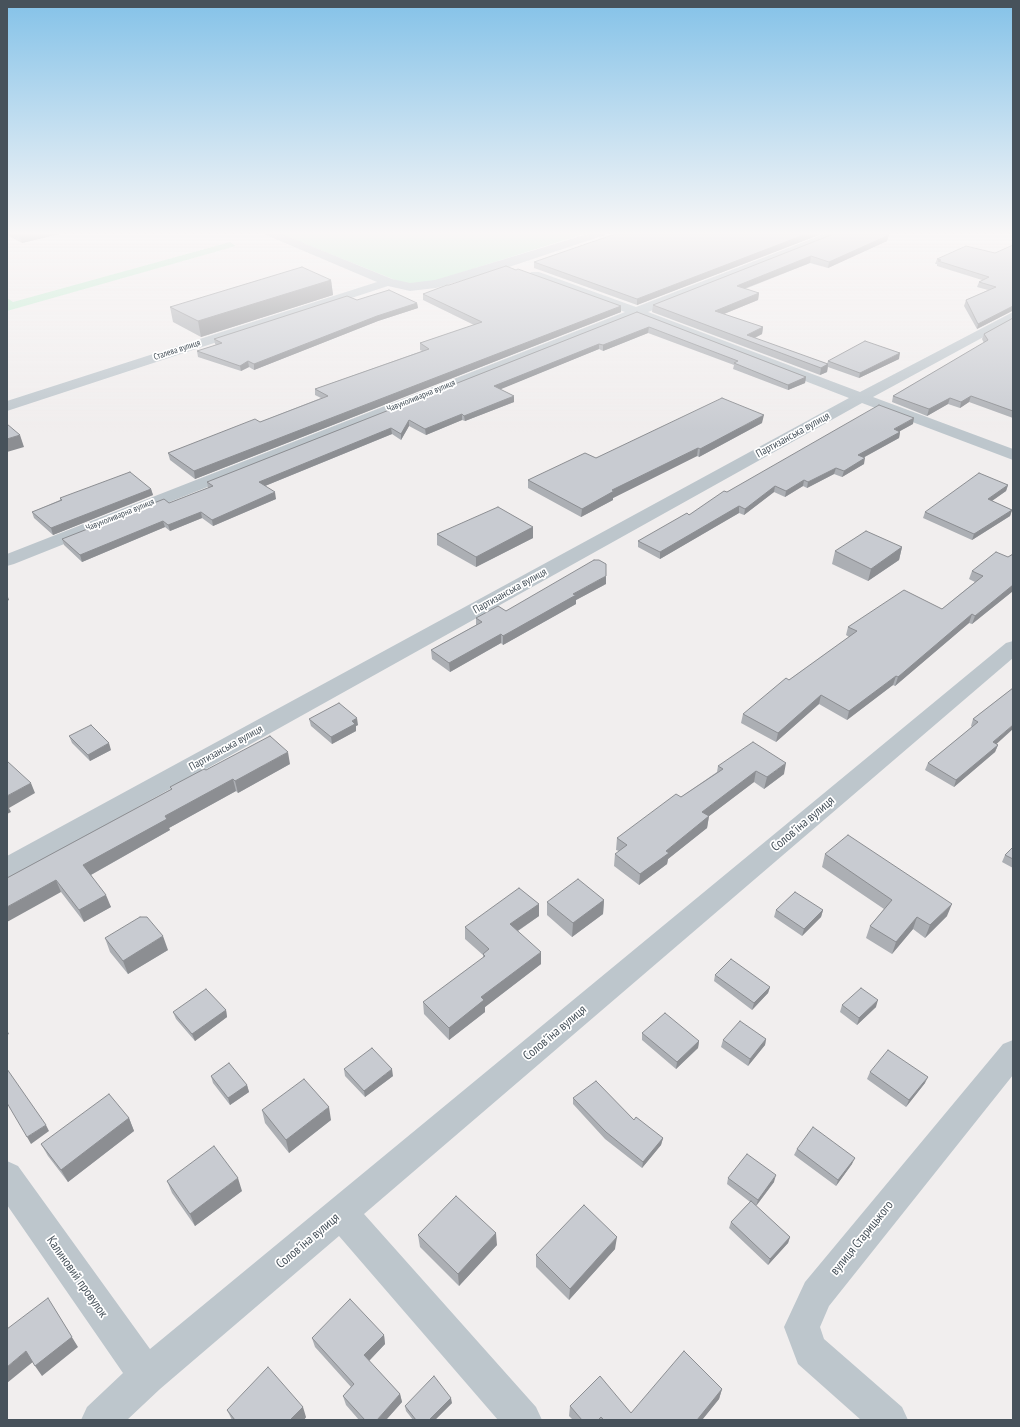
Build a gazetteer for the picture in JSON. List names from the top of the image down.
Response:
{
  "streets": {
    "street": [
      "Сталева вулиця",
      "Чавуноливарна вулиця",
      "Партизанська вулиця",
      "Соловʼїна вулиця",
      "вулиця Старицького",
      "Калиновий провулок"
    ]
  },
  "crossings": [
    ["Соловʼїна вулиця", "Калиновий провулок"]
  ]
}
